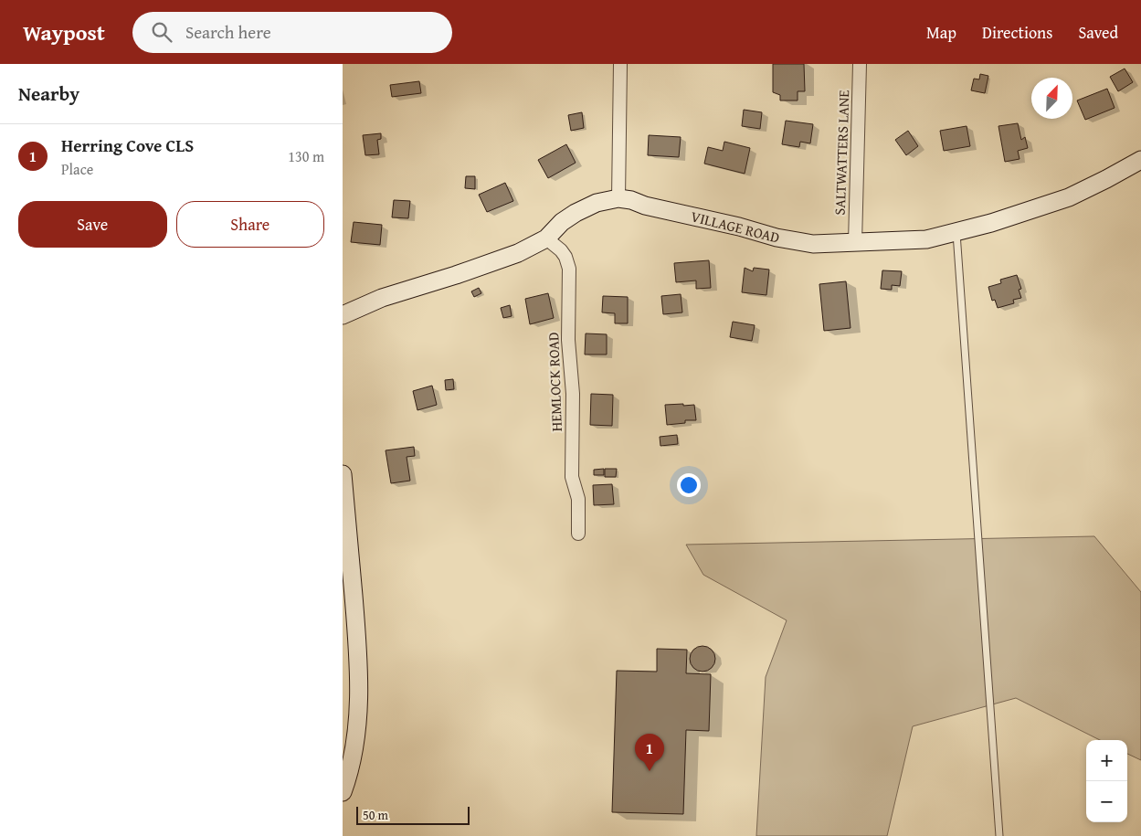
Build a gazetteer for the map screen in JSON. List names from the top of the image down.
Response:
{
  "streets": {
    "street": ["SALTWATTERS LANE", "VILLAGE ROAD", "HEMLOCK ROAD"]
  },
  "crossings": [
    ["SALTWATTERS LANE", "VILLAGE ROAD"],
    ["VILLAGE ROAD", "HEMLOCK ROAD"]
  ],
  "scale_bar": "50 m",
  "north": "top right",
  "page": {
    "header": "Waypost",
    "search": "Search here",
    "nav": ["Map", "Directions", "Saved"],
    "heading": "Nearby",
    "list": [
      {
        "mark": "1",
        "name": "Herring Cove CLS",
        "note": "Place",
        "value": "130 m"
      }
    ],
    "buttons": ["Save", "Share"],
    "pins": "1",
    "map_buttons": ["+", "−"],
    "scale": "50 m"
  }
}
